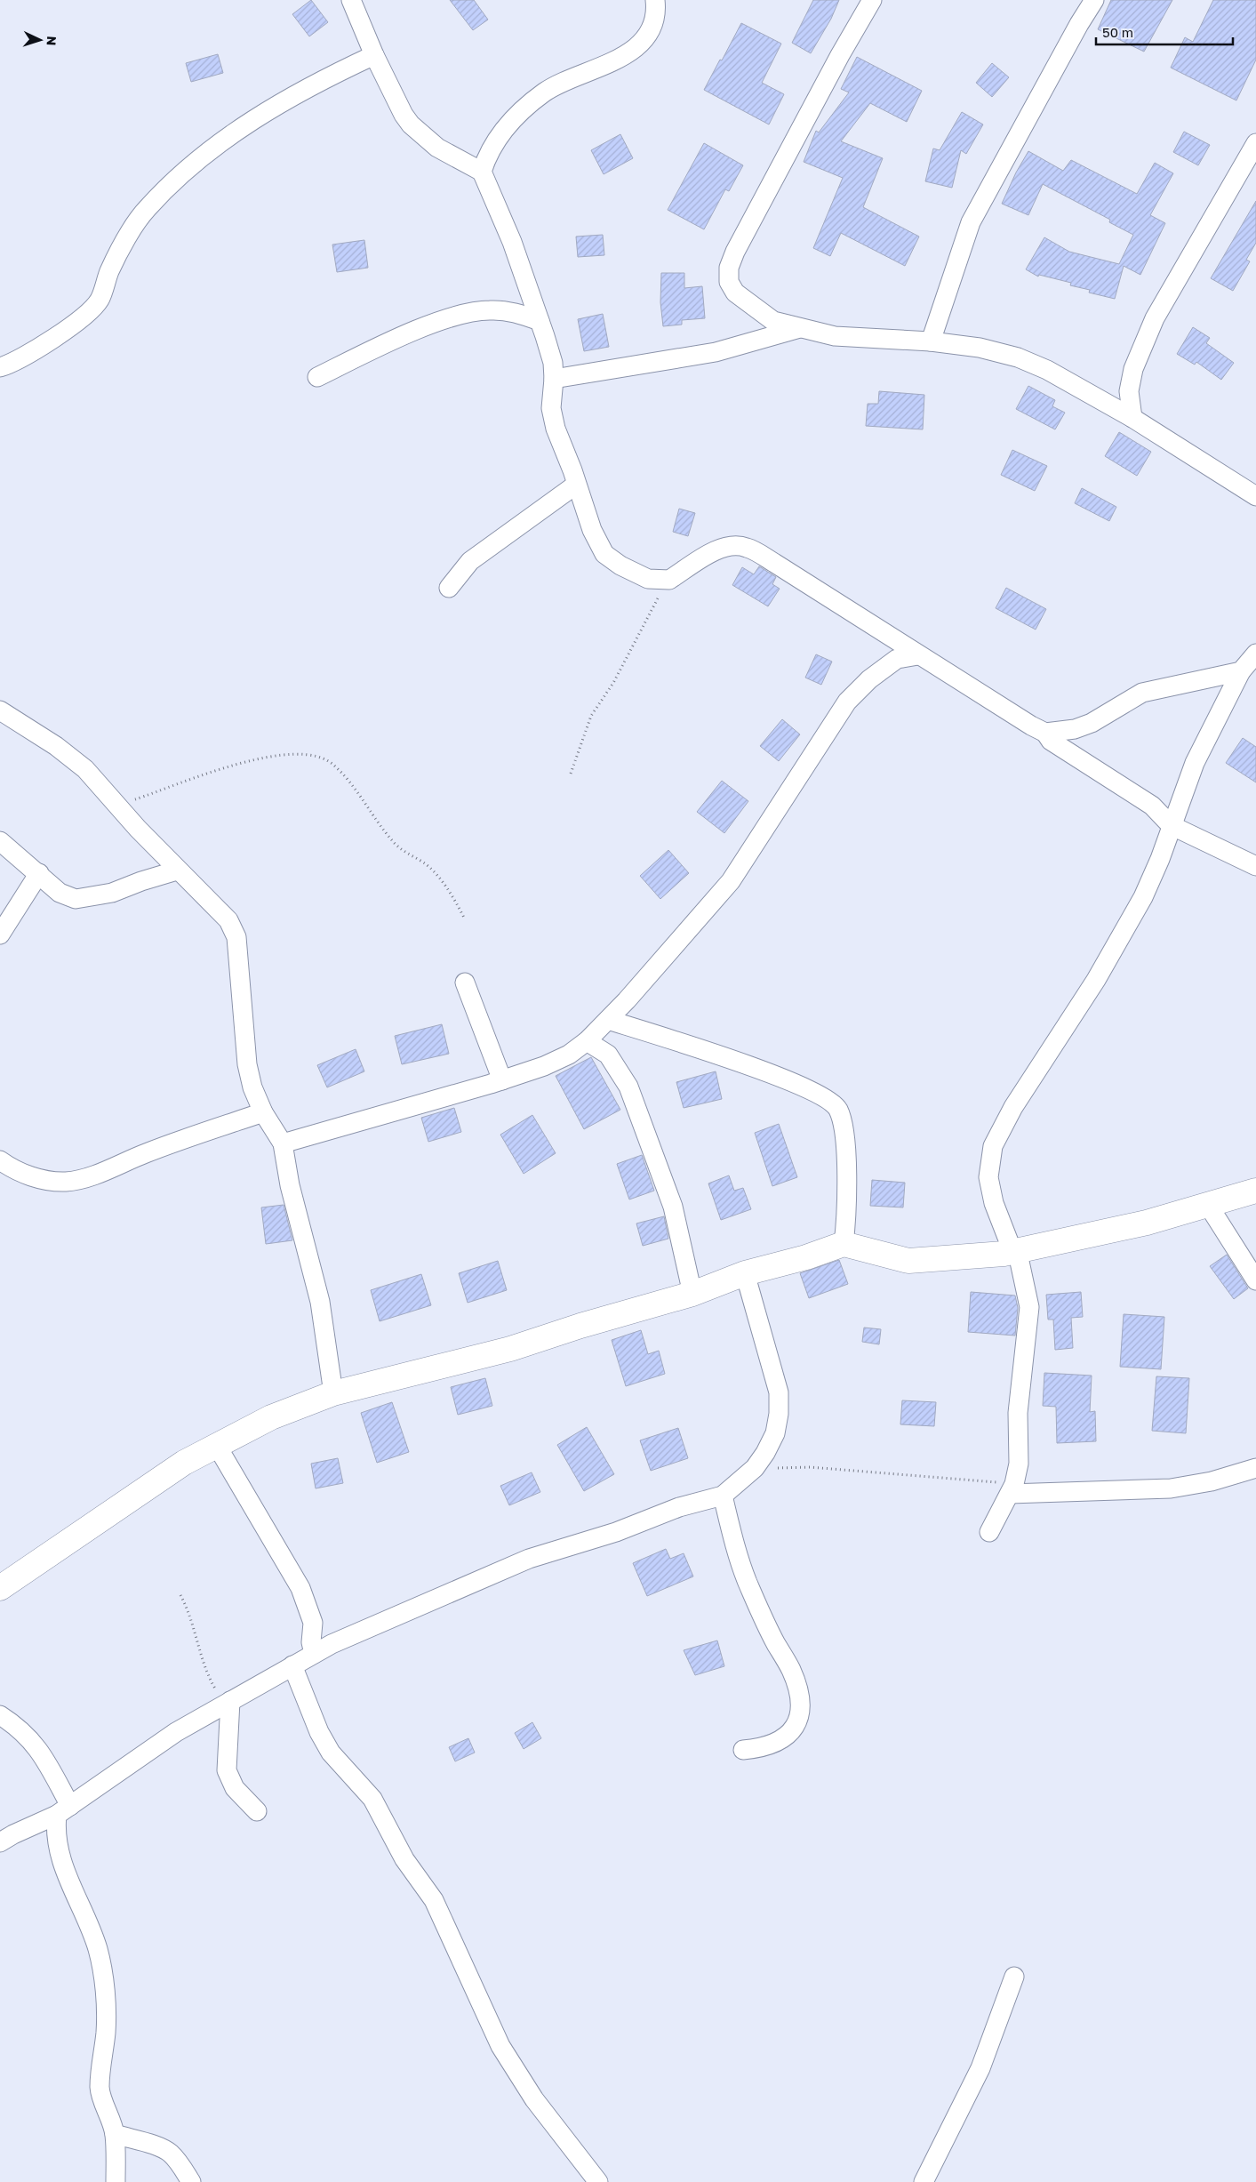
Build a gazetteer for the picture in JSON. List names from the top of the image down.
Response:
{
  "scale_bar": "50 m",
  "north": "right"
}
